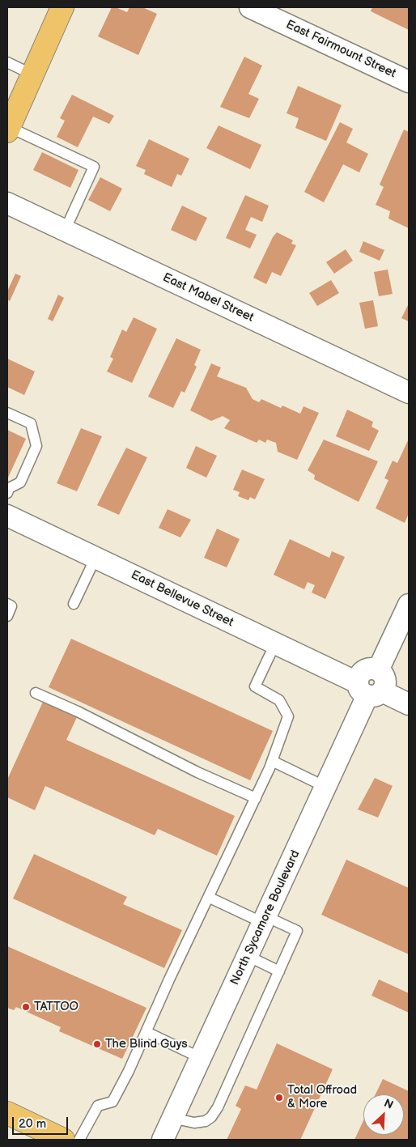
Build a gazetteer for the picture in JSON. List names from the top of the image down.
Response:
{
  "streets": {
    "street": [
      "East Fairmount Street",
      "East Mabel Street",
      "East Bellevue Street",
      "North Sycamore Boulevard"
    ]
  },
  "crossings": [
    ["East Bellevue Street", "North Sycamore Boulevard"]
  ],
  "places": ["TATTOO", "The Blind Guys", "Total Offroad & More"],
  "scale_bar": "20 m",
  "north": "top right"
}
